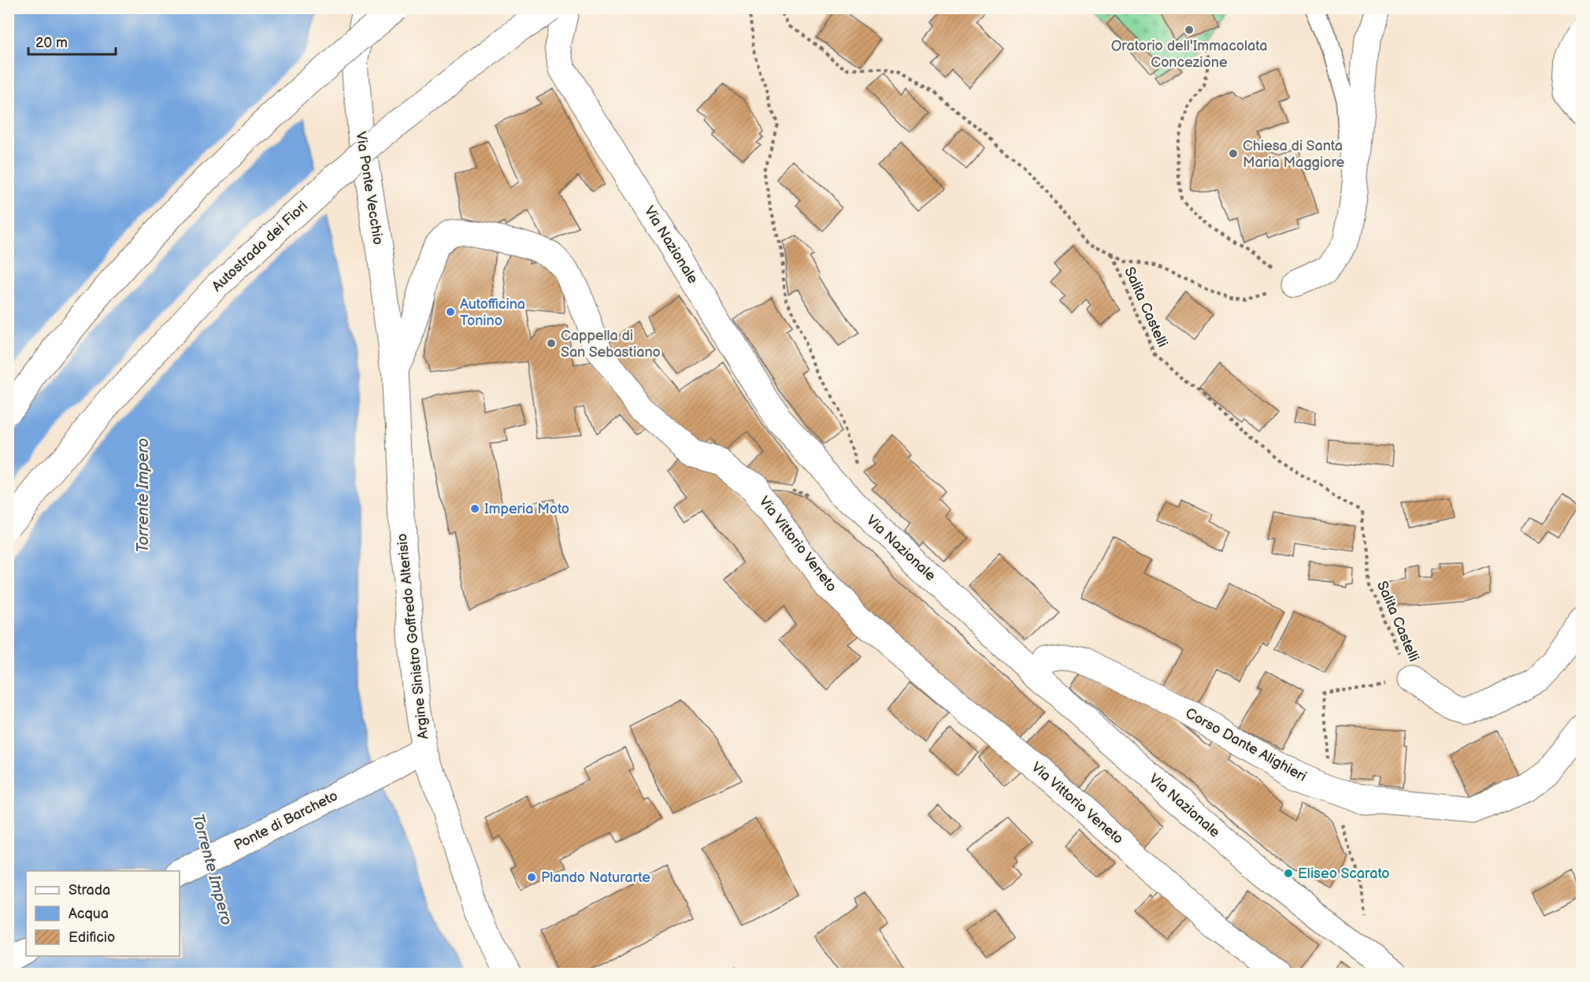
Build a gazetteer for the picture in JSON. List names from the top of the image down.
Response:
{
  "streets": {
    "main road": [
      "Via Ponte Vecchio",
      "Via Nazionale",
      "Autostrada dei Fiori",
      "Via Vittorio Veneto",
      "Argine Sinistro Goffredo Alterisio",
      "Corso Dante Alighieri",
      "Ponte di Barcheto"
    ],
    "path": ["Salita Castelli"]
  },
  "crossings": [
    ["Via Ponte Vecchio", "Via Vittorio Veneto"],
    ["Via Ponte Vecchio", "Argine Sinistro Goffredo Alterisio"],
    ["Via Nazionale", "Corso Dante Alighieri"],
    ["Salita Castelli", "Corso Dante Alighieri"],
    ["Via Vittorio Veneto", "Argine Sinistro Goffredo Alterisio"],
    ["Argine Sinistro Goffredo Alterisio", "Ponte di Barcheto"]
  ],
  "water": ["Torrente Impero"],
  "places": [
    "Oratorio dell'Immacolata Concezione",
    "Chiesa di Santa Maria Maggiore",
    "Autofficina Tonino",
    "Cappella di San Sebastiano",
    "Imperia Moto",
    "Eliseo Scarato",
    "Plando Naturarte"
  ],
  "legend": ["Strada", "Acqua", "Edificio"],
  "scale_bar": "20 m"
}
